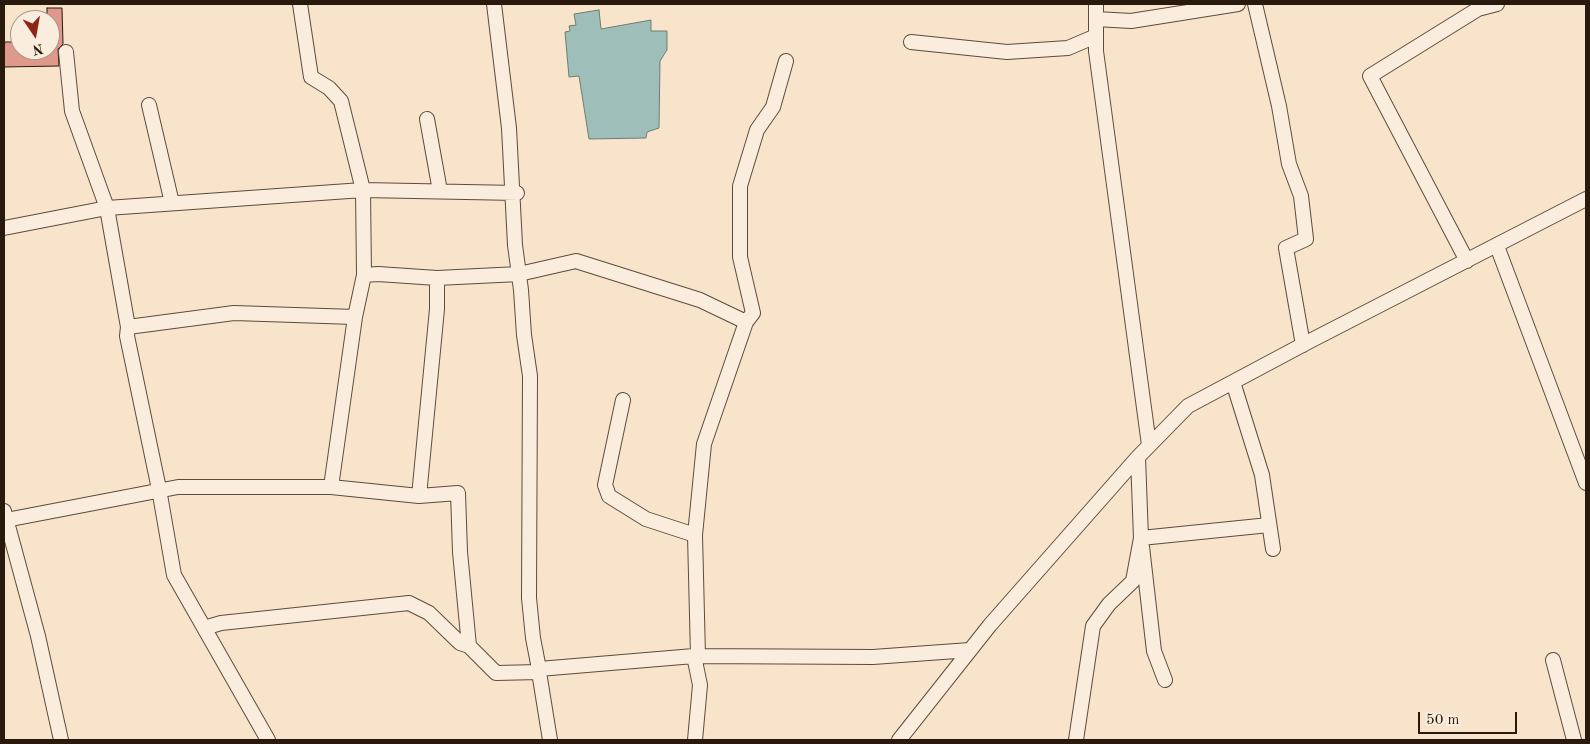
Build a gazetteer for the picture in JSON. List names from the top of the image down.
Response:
{
  "scale_bar": "50 m",
  "north": "bottom"
}
